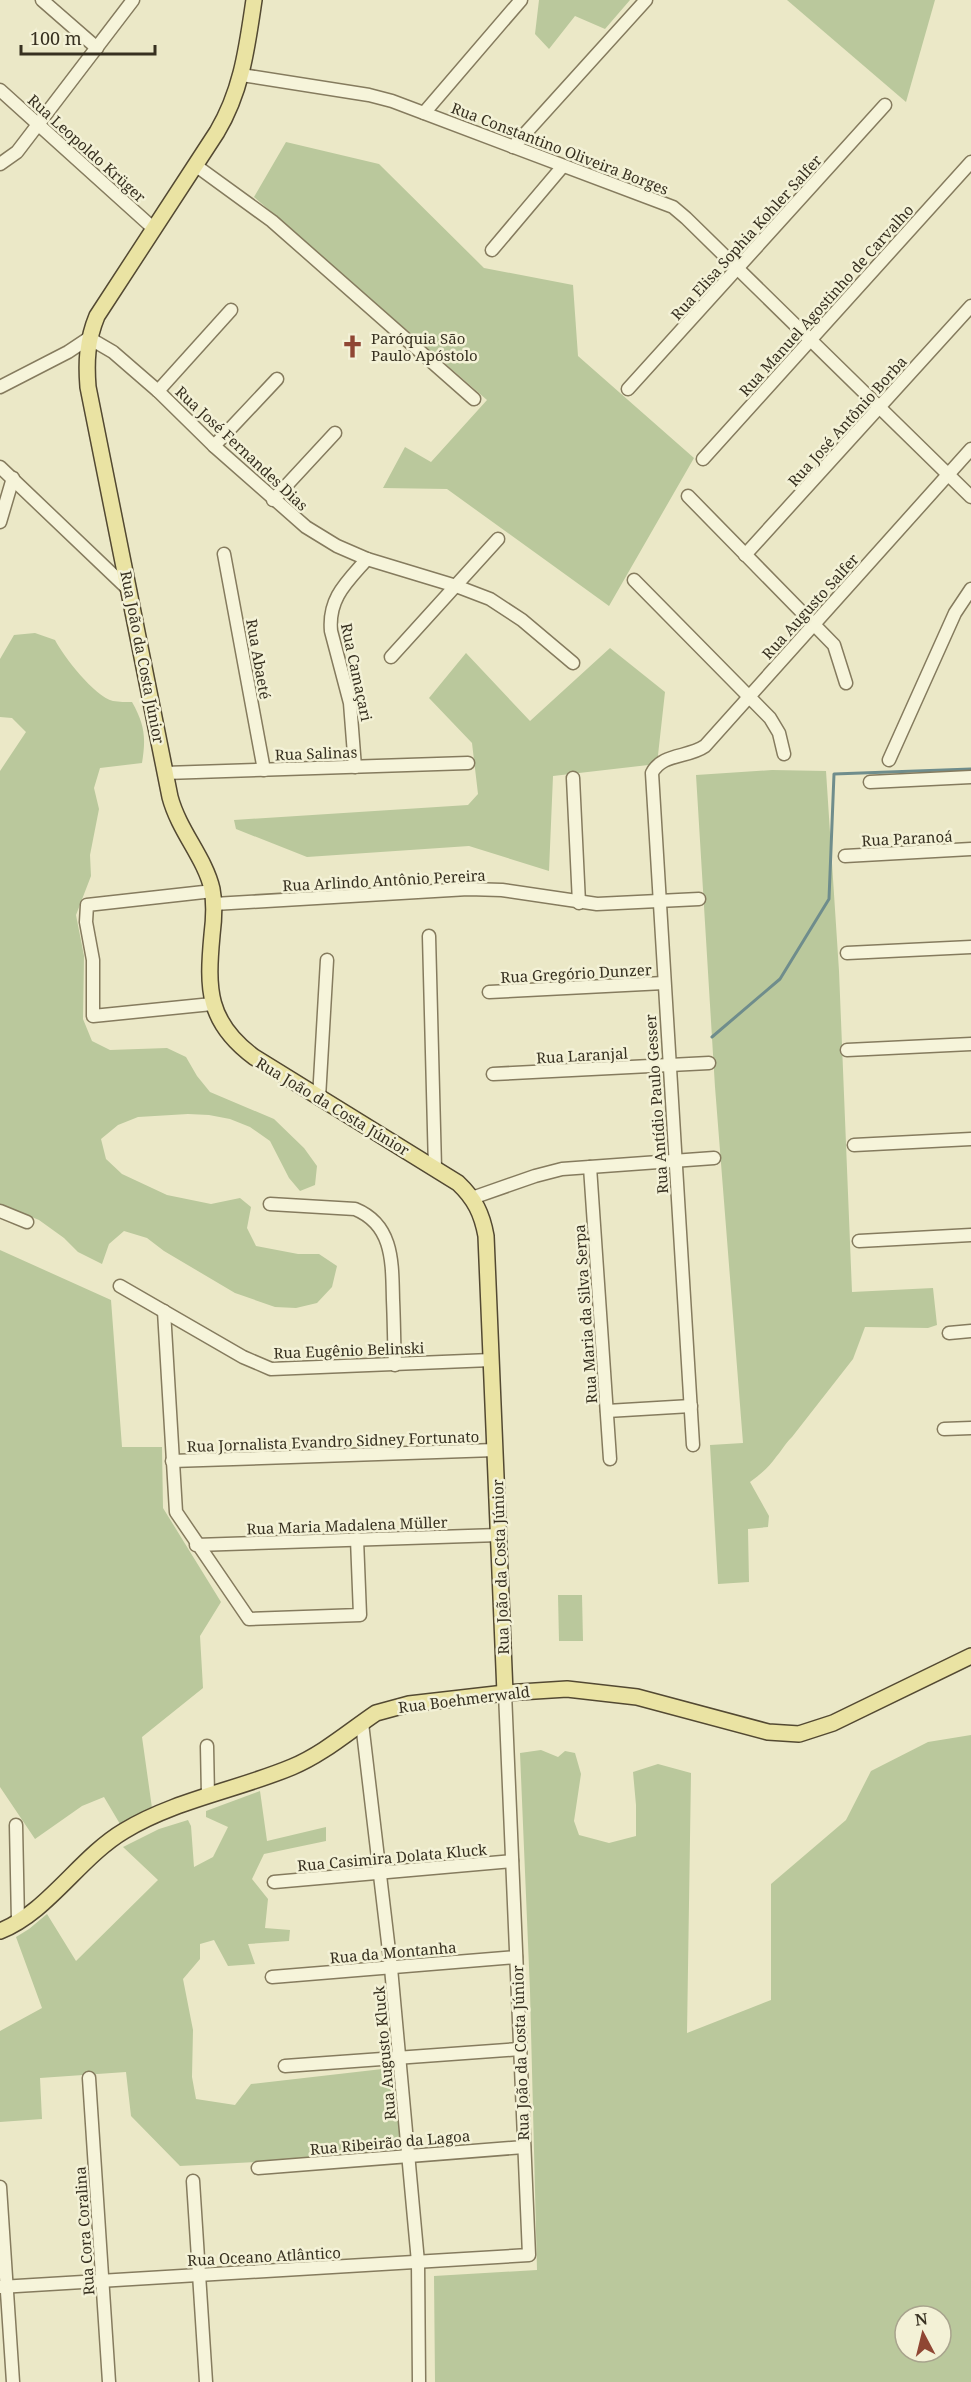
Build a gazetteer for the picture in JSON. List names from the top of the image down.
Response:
{
  "streets": {
    "main road": ["Rua João da Costa Júnior", "Rua Boehmerwald"],
    "street": [
      "Rua Leopoldo Krüger",
      "Rua Constantino Oliveira Borges",
      "Rua Elisa Sophia Kohler Salfer",
      "Rua Manuel Agostinho de Carvalho",
      "Rua José Antônio Borba",
      "Rua José Fernandes Dias",
      "Rua Augusto Salfer",
      "Rua Abaeté",
      "Rua Camaçari",
      "Rua Salinas",
      "Rua Paranoá",
      "Rua Arlindo Antônio Pereira",
      "Rua Gregório Dunzer",
      "Rua Laranjal",
      "Rua Antídio Paulo Gesser",
      "Rua Maria da Silva Serpa",
      "Rua Eugênio Belinski",
      "Rua Jornalista Evandro Sidney Fortunato",
      "Rua Maria Madalena Müller",
      "Rua Casimira Dolata Kluck",
      "Rua da Montanha",
      "Rua Augusto Kluck",
      "Rua Ribeirão da Lagoa",
      "Rua Cora Coralina",
      "Rua Oceano Atlântico"
    ]
  },
  "crossings": [
    ["Rua Leopoldo Krüger", "Rua João da Costa Júnior"],
    ["Rua Constantino Oliveira Borges", "Rua Elisa Sophia Kohler Salfer"],
    ["Rua Constantino Oliveira Borges", "Rua Manuel Agostinho de Carvalho"],
    ["Rua Constantino Oliveira Borges", "Rua José Antônio Borba"],
    ["Rua Constantino Oliveira Borges", "Rua Augusto Salfer"],
    ["Rua Constantino Oliveira Borges", "Rua João da Costa Júnior"],
    ["Rua José Fernandes Dias", "Rua João da Costa Júnior"],
    ["Rua José Fernandes Dias", "Rua Camaçari"],
    ["Rua Augusto Salfer", "Rua Antídio Paulo Gesser"],
    ["Rua João da Costa Júnior", "Rua Salinas"],
    ["Rua João da Costa Júnior", "Rua Arlindo Antônio Pereira"],
    ["Rua João da Costa Júnior", "Rua Eugênio Belinski"],
    ["Rua João da Costa Júnior", "Rua Jornalista Evandro Sidney Fortunato"],
    ["Rua João da Costa Júnior", "Rua Maria Madalena Müller"],
    ["Rua João da Costa Júnior", "Rua Boehmerwald"],
    ["Rua João da Costa Júnior", "Rua Casimira Dolata Kluck"],
    ["Rua João da Costa Júnior", "Rua da Montanha"],
    ["Rua João da Costa Júnior", "Rua Ribeirão da Lagoa"],
    ["Rua João da Costa Júnior", "Rua Oceano Atlântico"],
    ["Rua Abaeté", "Rua Salinas"],
    ["Rua Camaçari", "Rua Salinas"],
    ["Rua Arlindo Antônio Pereira", "Rua Antídio Paulo Gesser"],
    ["Rua Gregório Dunzer", "Rua Antídio Paulo Gesser"],
    ["Rua Laranjal", "Rua Antídio Paulo Gesser"],
    ["Rua Boehmerwald", "Rua Augusto Kluck"],
    ["Rua Casimira Dolata Kluck", "Rua Augusto Kluck"],
    ["Rua da Montanha", "Rua Augusto Kluck"],
    ["Rua Augusto Kluck", "Rua Ribeirão da Lagoa"],
    ["Rua Augusto Kluck", "Rua Oceano Atlântico"],
    ["Rua Cora Coralina", "Rua Oceano Atlântico"]
  ],
  "places": {
    "church": ["Paróquia São Paulo Apóstolo"]
  },
  "scale_bar": "100 m",
  "north": "top"
}
